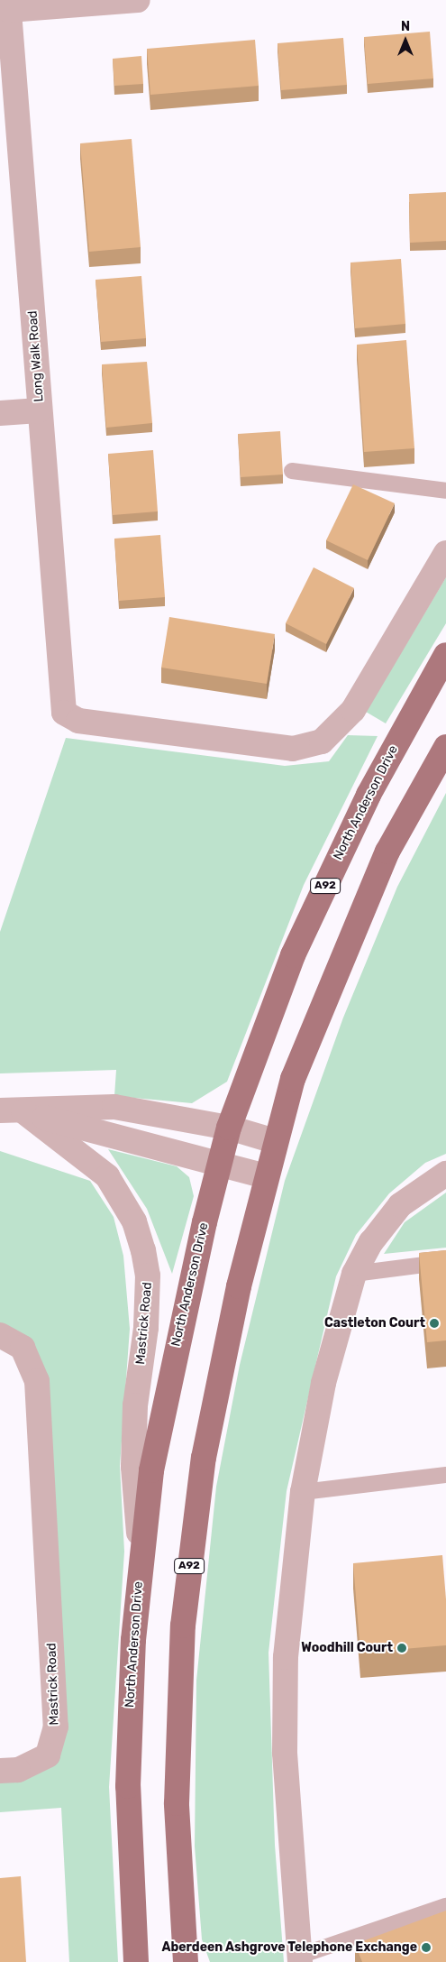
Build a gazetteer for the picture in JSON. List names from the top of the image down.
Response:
{
  "streets": {
    "main road": ["North Anderson Drive", "A92"],
    "street": ["Long Walk Road", "Mastrick Road"]
  },
  "crossings": [
    ["North Anderson Drive", "Mastrick Road"]
  ],
  "places": ["Castleton Court", "Woodhill Court", "Aberdeen Ashgrove Telephone Exchange"],
  "north": "top"
}
